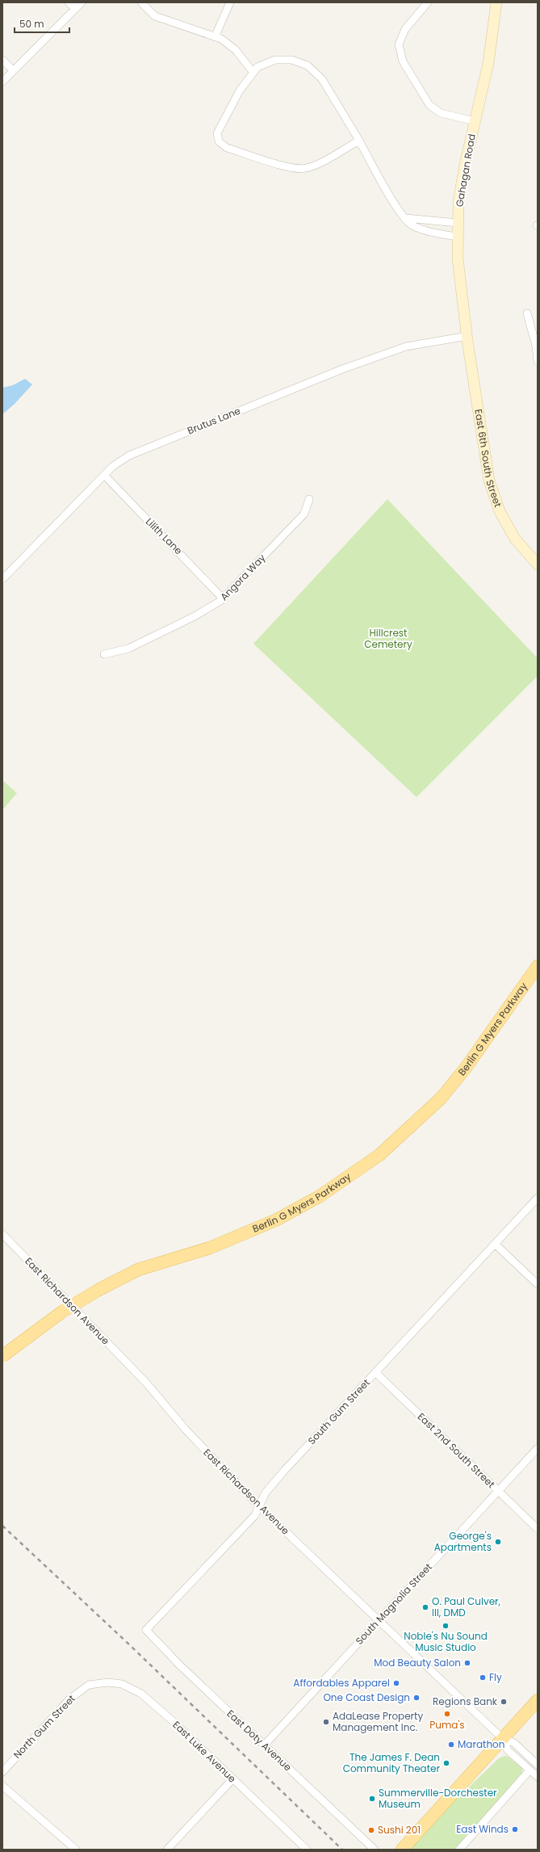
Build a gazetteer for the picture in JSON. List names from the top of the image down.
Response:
{
  "streets": {
    "main road": ["Berlin G Myers Parkway"],
    "street": [
      "Gahagan Road",
      "Brutus Lane",
      "East 6th South Street",
      "Lilith Lane",
      "Angora Way",
      "East Richardson Avenue",
      "South Gum Street",
      "East 2nd South Street",
      "South Magnolia Street",
      "North Gum Street",
      "East Doty Avenue",
      "East Luke Avenue"
    ]
  },
  "crossings": [
    ["Gahagan Road", "Brutus Lane"],
    ["Gahagan Road", "East 6th South Street"],
    ["Brutus Lane", "East 6th South Street"],
    ["Brutus Lane", "Lilith Lane"],
    ["Lilith Lane", "Angora Way"],
    ["East Richardson Avenue", "South Gum Street"],
    ["East Richardson Avenue", "South Magnolia Street"],
    ["South Gum Street", "East 2nd South Street"],
    ["South Gum Street", "East Doty Avenue"],
    ["East 2nd South Street", "South Magnolia Street"],
    ["South Magnolia Street", "East Doty Avenue"],
    ["North Gum Street", "East Luke Avenue"]
  ],
  "parks": ["Hillcrest Cemetery"],
  "places": [
    "George's Apartments",
    "O. Paul Culver, III, DMD",
    "Noble's Nu Sound Music Studio",
    "Mod Beauty Salon",
    "Fly",
    "Affordables Apparel",
    "One Coast Design",
    "Regions Bank",
    "Puma's",
    "AdaLease Property Management Inc.",
    "Marathon",
    "The James F. Dean Community Theater",
    "Summerville-Dorchester Museum",
    "East Winds",
    "Sushi 201"
  ],
  "scale_bar": "50 m"
}
